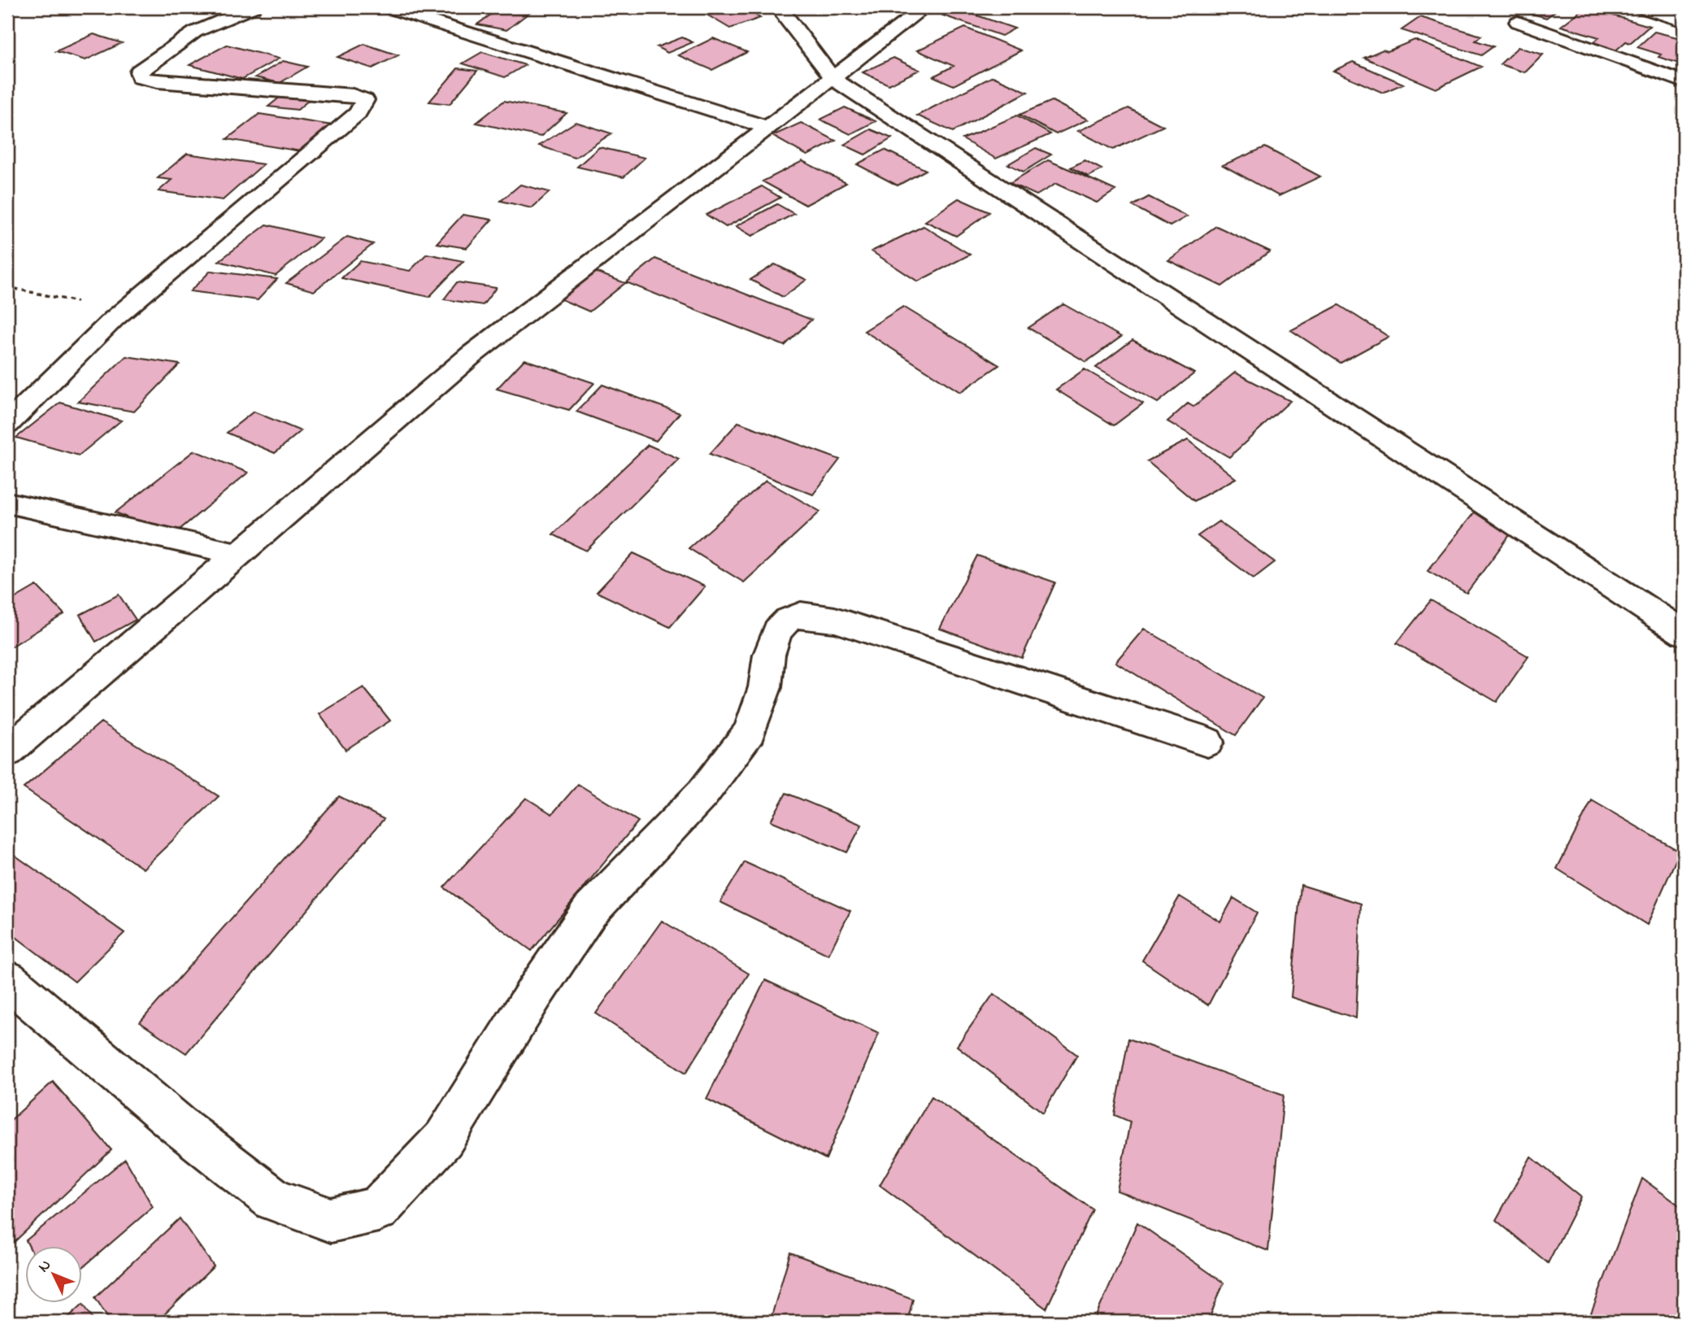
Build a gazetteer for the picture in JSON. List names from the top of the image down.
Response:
{
  "north": "top left"
}
